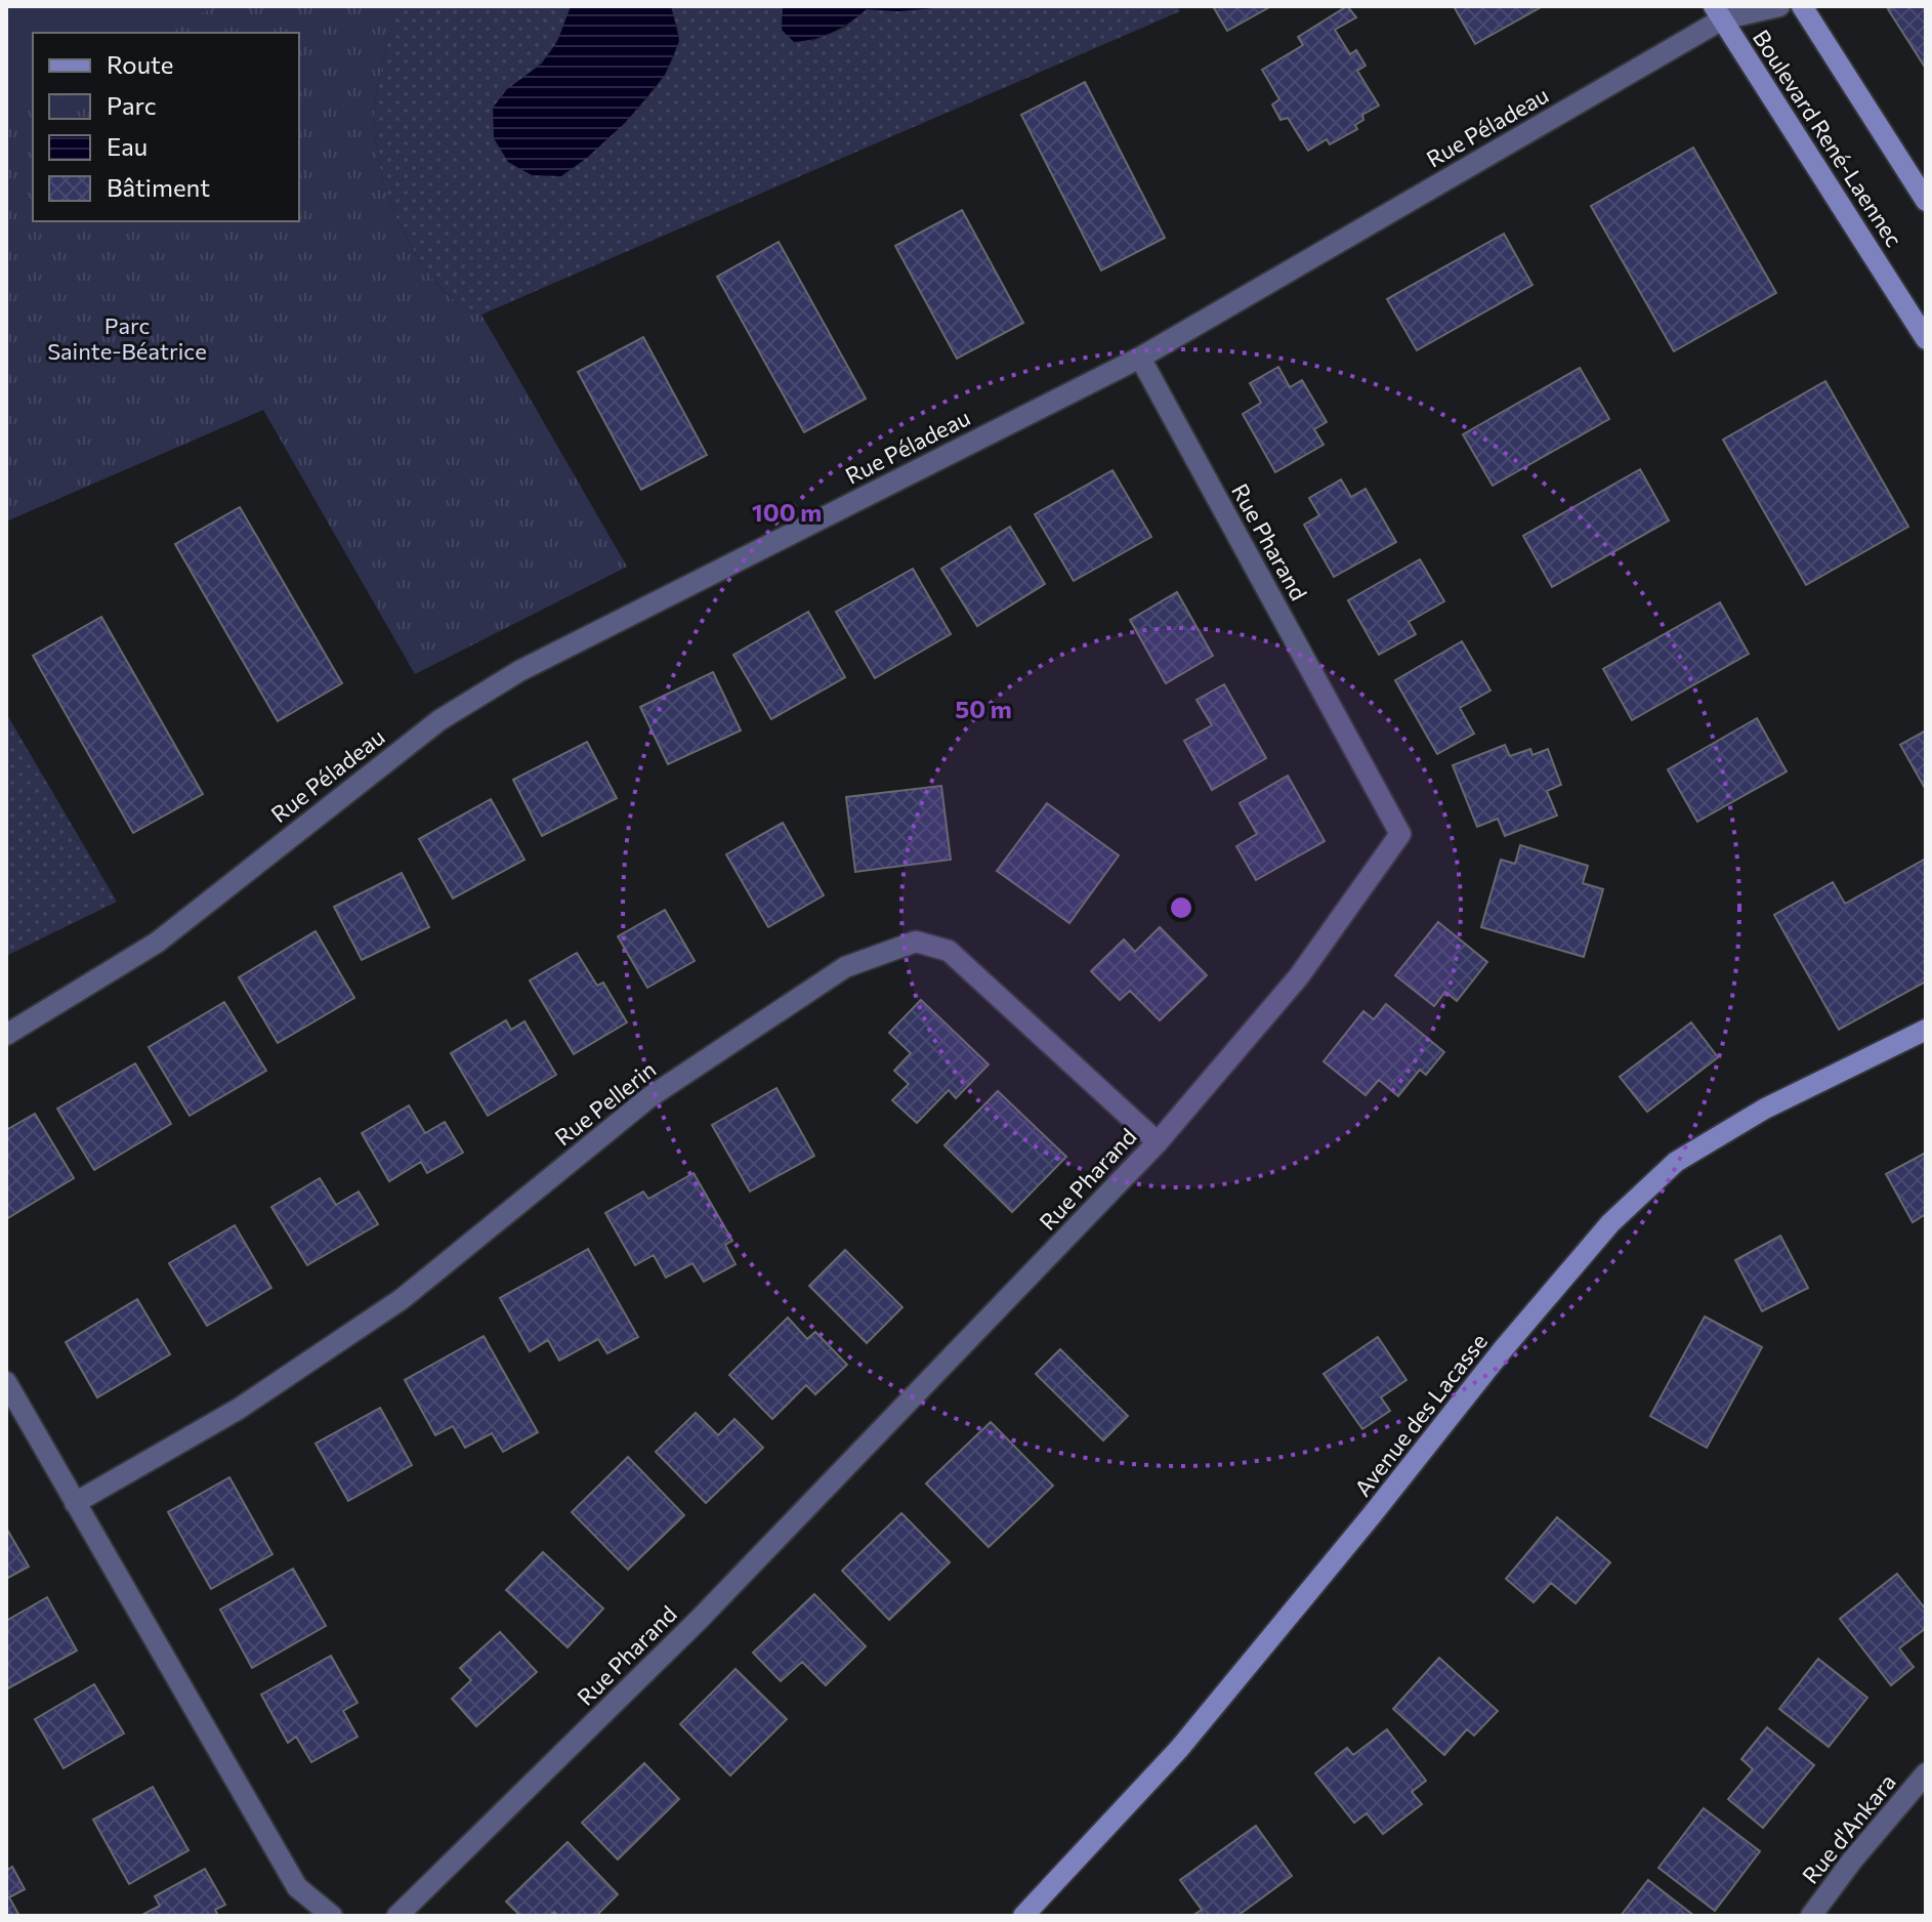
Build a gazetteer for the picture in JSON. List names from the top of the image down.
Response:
{
  "streets": {
    "street": [
      "Rue Péladeau",
      "Boulevard René-Laennec",
      "Rue Pharand",
      "Rue Pellerin",
      "Avenue des Lacasse",
      "Rue d'Ankara"
    ]
  },
  "crossings": [
    ["Rue Péladeau", "Boulevard René-Laennec"],
    ["Rue Péladeau", "Rue Pharand"],
    ["Rue Pharand", "Rue Pellerin"]
  ],
  "parks": ["Parc Sainte-Béatrice"],
  "legend": [
    "Route",
    "Parc",
    "Eau",
    "Bâtiment"
  ],
  "rings": ["100 m", "50 m"]
}
